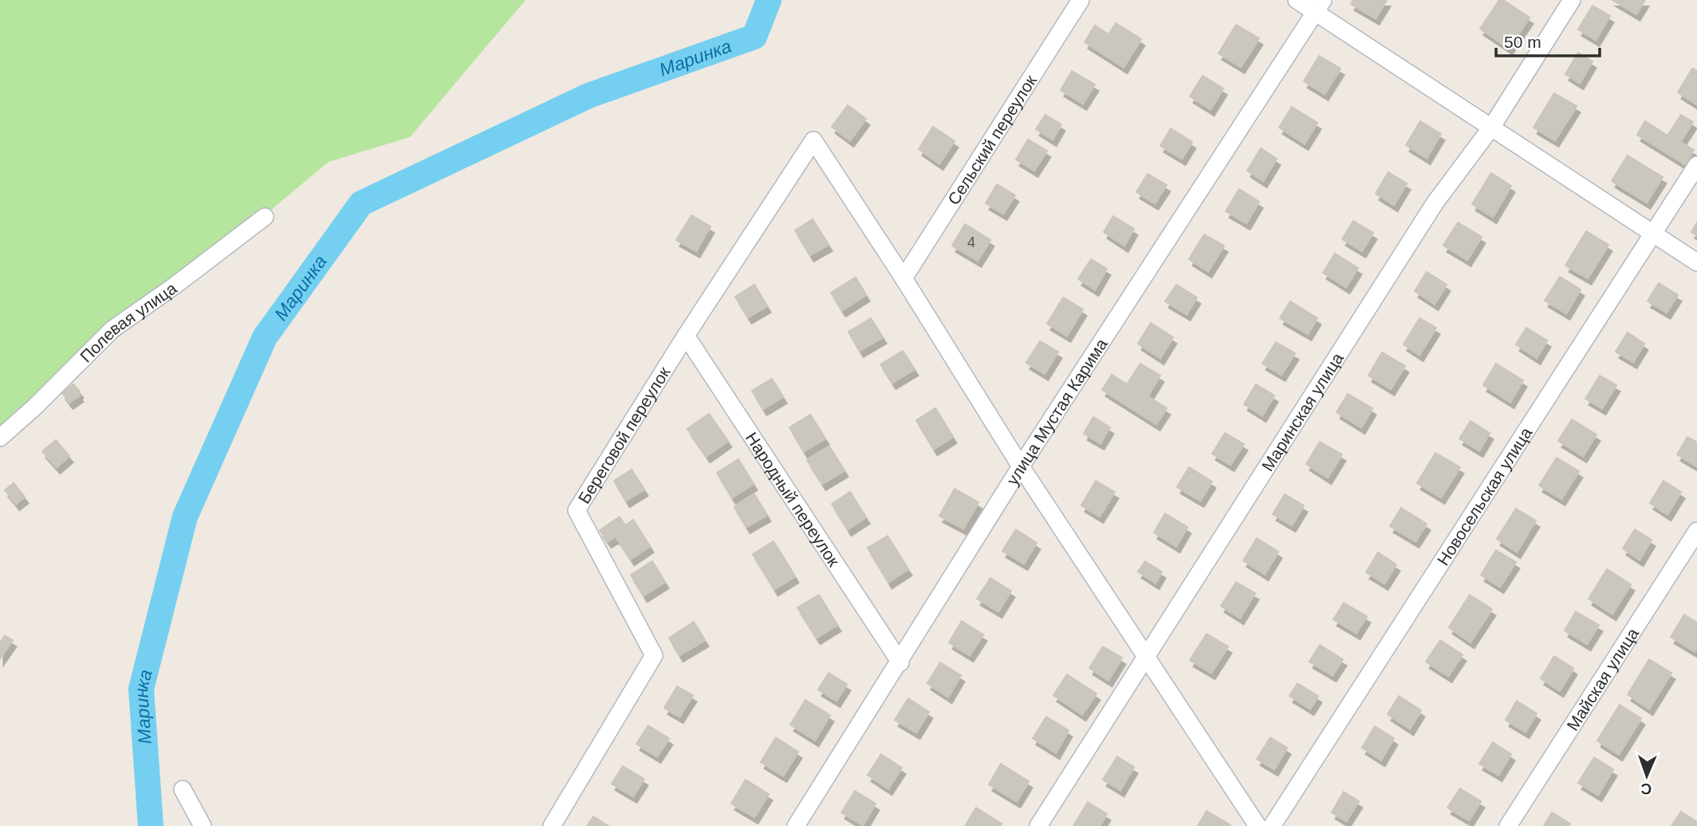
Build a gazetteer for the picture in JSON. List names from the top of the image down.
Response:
{
  "streets": {
    "street": [
      "Сельский переулок",
      "Полевая улица",
      "Маринская улица",
      "улица Мустая Карима",
      "Береговой переулок",
      "Новосельская улица",
      "Народный переулок",
      "Майская улица"
    ]
  },
  "crossings": [
    ["Сельский переулок", "Береговой переулок"],
    ["улица Мустая Карима", "Народный переулок"],
    ["Береговой переулок", "Народный переулок"]
  ],
  "water": ["Маринка"],
  "house_numbers": ["4"],
  "scale_bar": "50 m",
  "north": "bottom"
}
